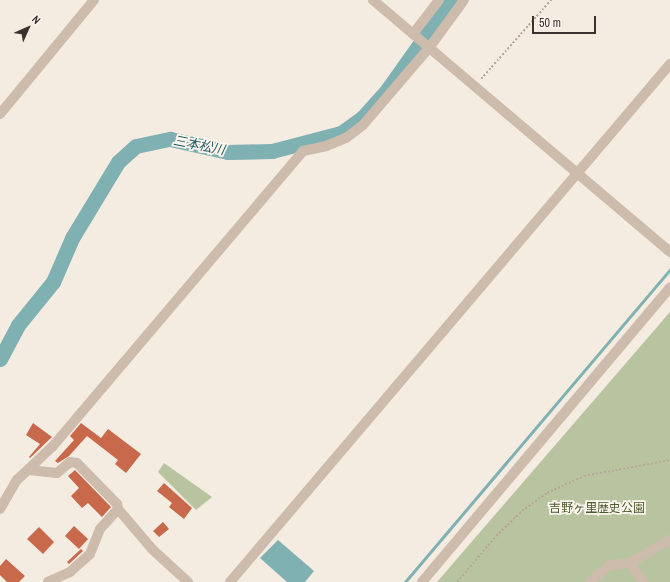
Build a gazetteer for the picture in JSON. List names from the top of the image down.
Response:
{
  "water": ["三本松川"],
  "parks": ["吉野ヶ里歴史公園"],
  "scale_bar": "50 m",
  "north": "top right"
}
